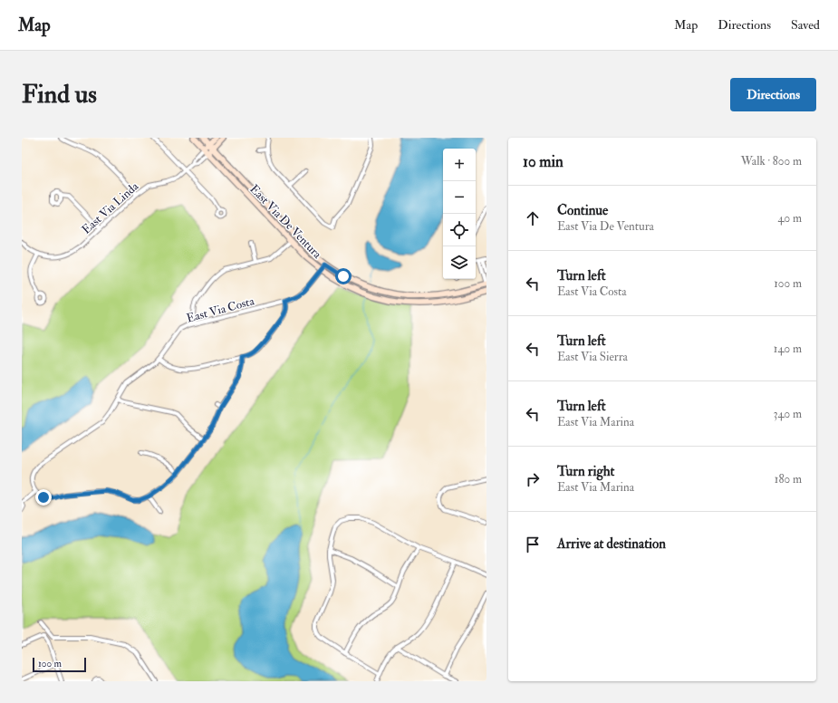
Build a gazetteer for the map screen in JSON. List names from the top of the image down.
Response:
{
  "streets": {
    "main road": ["East Via De Ventura"],
    "street": ["East Via Linda", "East Via Costa"]
  },
  "crossings": [
    ["East Via Linda", "East Via De Ventura"],
    ["East Via De Ventura", "East Via Costa"]
  ],
  "scale_bar": "100 m",
  "page": {
    "header": "Map",
    "nav": ["Map", "Directions", "Saved"],
    "buttons": "Directions",
    "title": "Find us",
    "heading": ["10 min", "Walk · 800 m"],
    "map_buttons": ["+", "−"],
    "list": [
      ["Continue", "East Via De Ventura", "40 m"],
      ["Turn left", "East Via Costa", "100 m"],
      ["Turn left", "East Via Sierra", "140 m"],
      ["Turn left", "East Via Marina", "340 m"],
      ["Turn right", "East Via Marina", "180 m"],
      "Arrive at destination"
    ],
    "scale": "100 m"
  }
}
